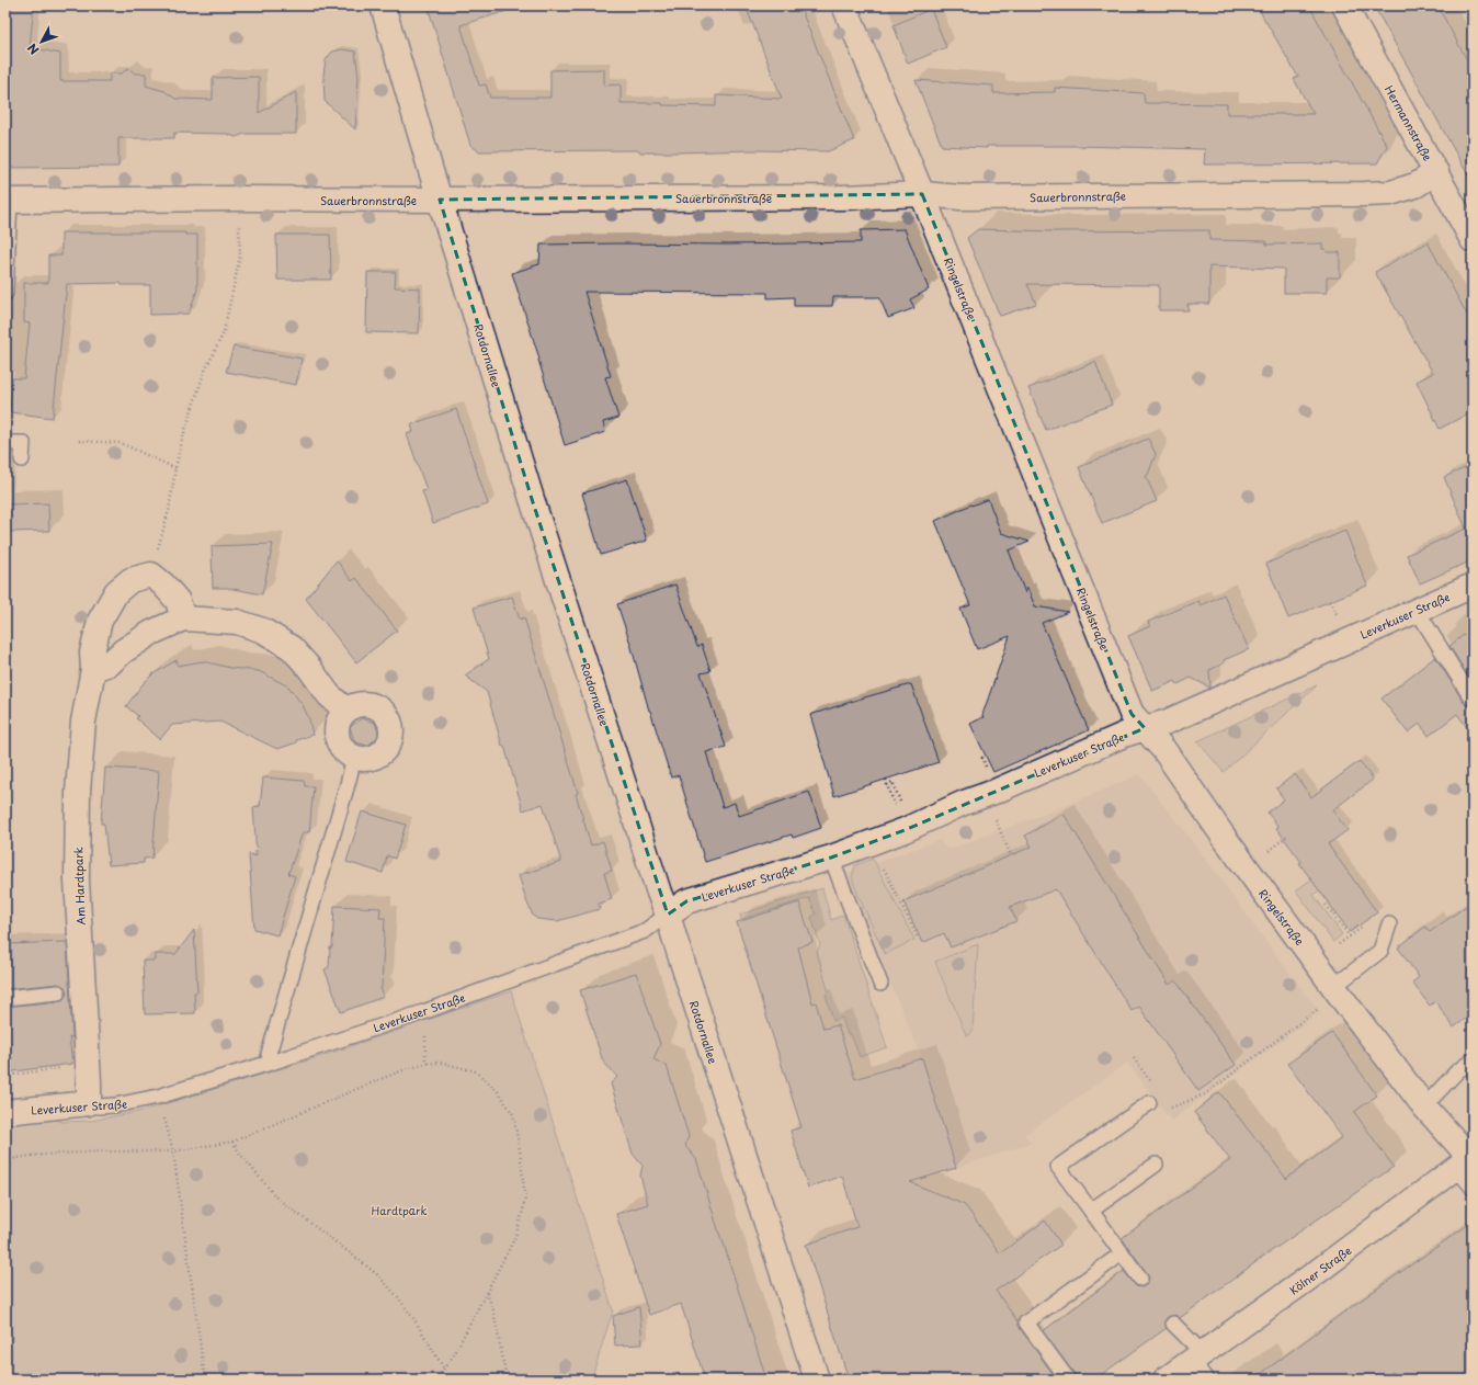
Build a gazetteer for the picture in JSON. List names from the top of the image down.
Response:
{
  "streets": {
    "street": [
      "Hermannstraße",
      "Sauerbronnstraße",
      "Ringelstraße",
      "Rotdornallee",
      "Leverkuser Straße",
      "Am Hardtpark",
      "Kölner Straße"
    ]
  },
  "crossings": [
    ["Hermannstraße", "Sauerbronnstraße"],
    ["Sauerbronnstraße", "Ringelstraße"],
    ["Sauerbronnstraße", "Rotdornallee"],
    ["Ringelstraße", "Leverkuser Straße"],
    ["Ringelstraße", "Kölner Straße"],
    ["Rotdornallee", "Leverkuser Straße"],
    ["Leverkuser Straße", "Am Hardtpark"]
  ],
  "parks": ["Hardtpark"],
  "north": "bottom left"
}
